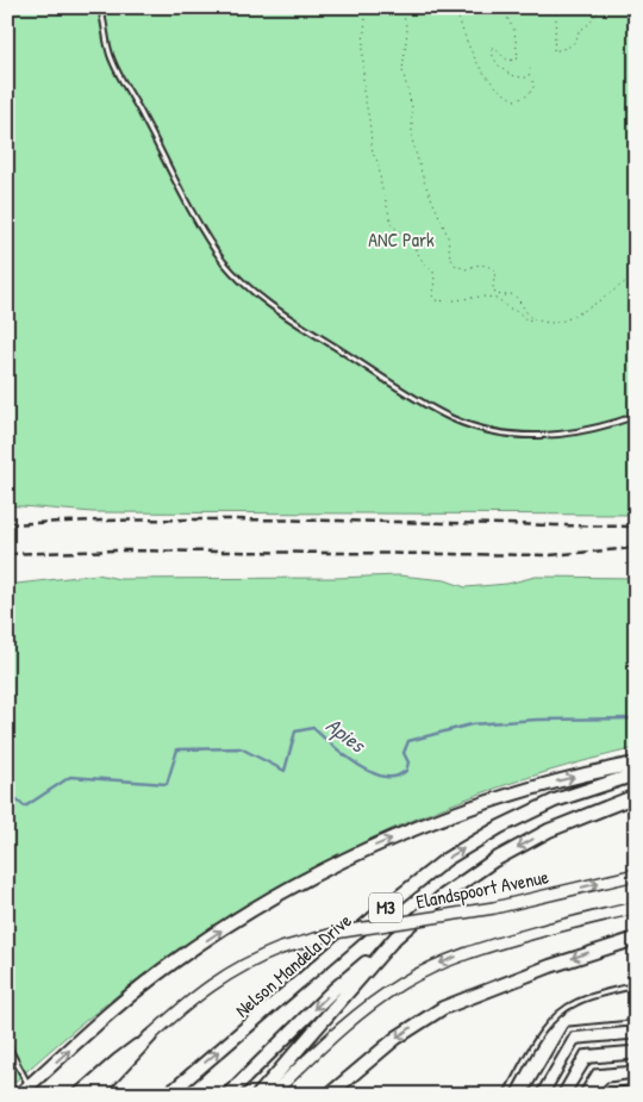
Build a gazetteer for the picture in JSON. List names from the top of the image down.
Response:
{
  "streets": {
    "main road": ["Elandspoort Avenue", "M3", "Nelson Mandela Drive"]
  },
  "water": ["Apies"],
  "parks": ["ANC Park"]
}
